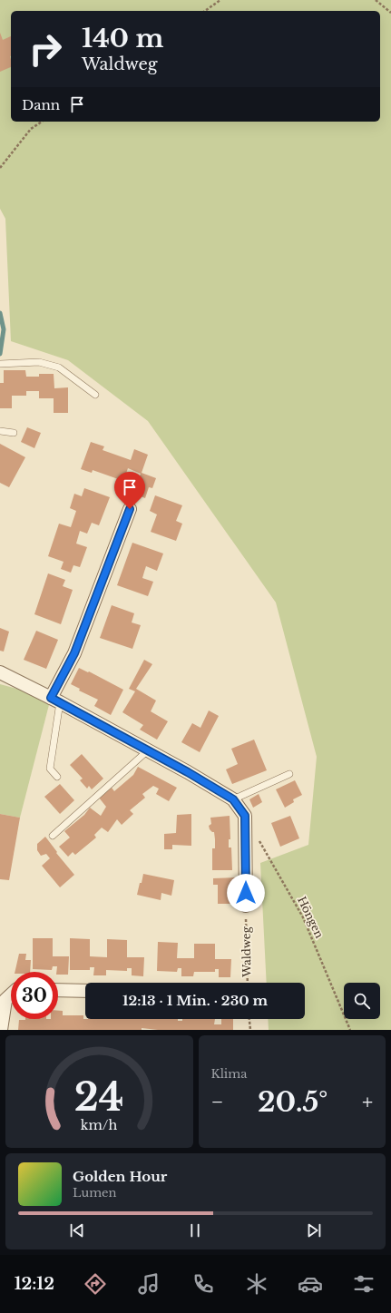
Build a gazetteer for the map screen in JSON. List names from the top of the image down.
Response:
{
  "streets": {
    "path": ["Höngen", "Waldweg"]
  },
  "page": {
    "turn": ["140 m", "Waldweg"],
    "then": "Dann",
    "limit": "30",
    "trip": "12:13 · 1 Min. · 230 m",
    "tile": "Klima",
    "heat": ["−", "20.5°", "+"],
    "song": ["Golden Hour", "Lumen"],
    "tabs": "12:12",
    "gauge": ["24", "km/h"]
  }
}
